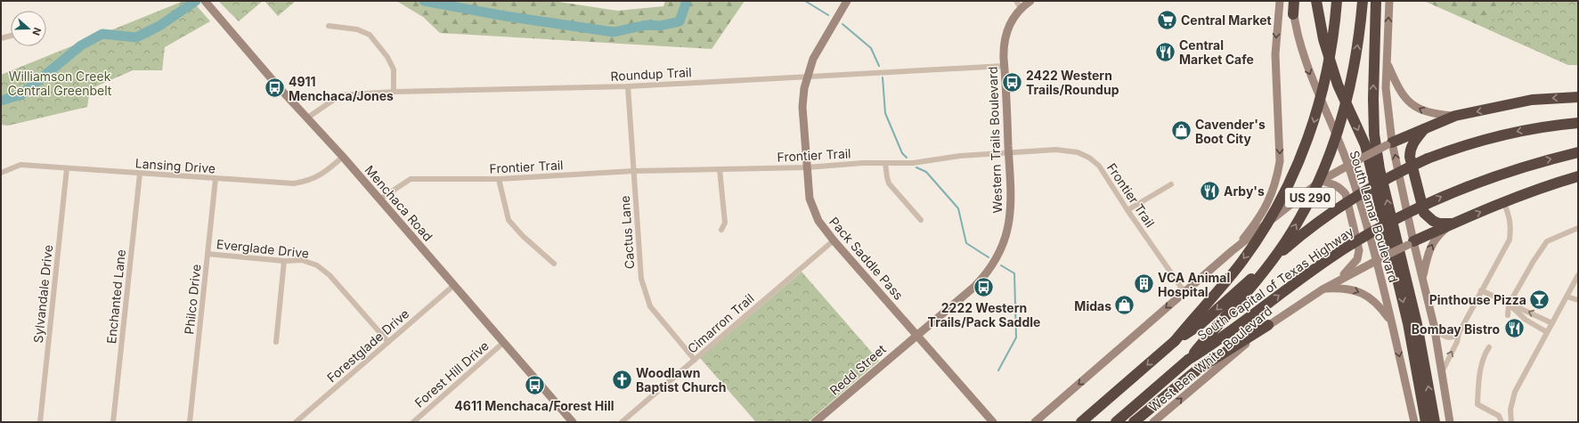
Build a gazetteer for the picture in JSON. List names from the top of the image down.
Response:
{
  "streets": {
    "highway": ["US 290", "South Capital of Texas Highway"],
    "main road": [
      "Western Trails Boulevard",
      "Menchaca Road",
      "South Lamar Boulevard",
      "Pack Saddle Pass",
      "West Ben White Boulevard",
      "Redd Street"
    ],
    "street": [
      "Roundup Trail",
      "Frontier Trail",
      "Lansing Drive",
      "Cactus Lane",
      "Everglade Drive",
      "Sylvandale Drive",
      "Enchanted Lane",
      "Philco Drive",
      "Cimarron Trail",
      "Forestglade Drive",
      "Forest Hill Drive"
    ]
  },
  "crossings": [
    ["Roundup Trail", "Western Trails Boulevard"],
    ["Roundup Trail", "Menchaca Road"],
    ["Roundup Trail", "Cactus Lane"],
    ["Roundup Trail", "Pack Saddle Pass"],
    ["Western Trails Boulevard", "Frontier Trail"],
    ["Western Trails Boulevard", "Pack Saddle Pass"],
    ["Western Trails Boulevard", "Redd Street"],
    ["Frontier Trail", "Menchaca Road"],
    ["Frontier Trail", "Cactus Lane"],
    ["Frontier Trail", "Pack Saddle Pass"],
    ["Lansing Drive", "Menchaca Road"],
    ["Lansing Drive", "Sylvandale Drive"],
    ["Lansing Drive", "Enchanted Lane"],
    ["Lansing Drive", "Philco Drive"],
    ["US 290", "South Capital of Texas Highway"],
    ["Menchaca Road", "Forestglade Drive"],
    ["Menchaca Road", "Forest Hill Drive"],
    ["South Lamar Boulevard", "West Ben White Boulevard"],
    ["Cactus Lane", "Cimarron Trail"],
    ["Everglade Drive", "Philco Drive"],
    ["Everglade Drive", "Forestglade Drive"],
    ["Pack Saddle Pass", "Cimarron Trail"],
    ["Pack Saddle Pass", "Redd Street"]
  ],
  "one_way": ["West Ben White Boulevard"],
  "parks": ["Williamson Creek Central Greenbelt"],
  "places": {
    "supermarket": ["Central Market"],
    "restaurant": ["Central Market Cafe", "Arby's", "Bombay Bistro"],
    "bus stop": [
      "2422 Western Trails/Roundup",
      "4911 Menchaca/Jones",
      "2222 Western Trails/Pack Saddle",
      "4611 Menchaca/Forest Hill"
    ],
    "shop": ["Cavender's Boot City", "Midas"],
    "building": ["VCA Animal Hospital"],
    "bar": ["Pinthouse Pizza"],
    "church": ["Woodlawn Baptist Church"]
  },
  "north": "right"
}
